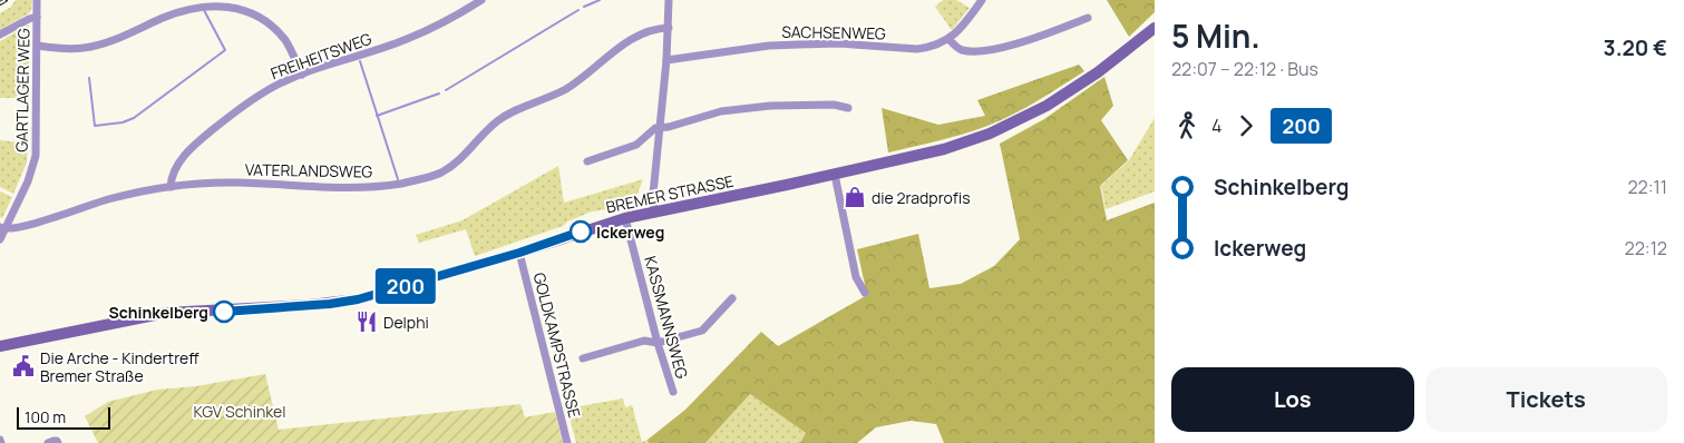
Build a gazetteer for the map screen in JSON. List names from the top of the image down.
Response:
{
  "streets": {
    "main road": ["BREMER STRASSE"],
    "street": [
      "SACHSENWEG",
      "FREIHEITSWEG",
      "GARTLAGER WEG",
      "VATERLANDSWEG",
      "KASSMANNSWEG",
      "GOLDKAMPSTRASSE"
    ]
  },
  "crossings": [
    ["FREIHEITSWEG", "VATERLANDSWEG"],
    ["GARTLAGER WEG", "VATERLANDSWEG"],
    ["BREMER STRASSE", "KASSMANNSWEG"],
    ["BREMER STRASSE", "GOLDKAMPSTRASSE"]
  ],
  "parks": ["KGV Schinkel"],
  "places": {
    "shop": ["die 2radprofis"],
    "other": ["Ickerweg", "Schinkelberg"],
    "restaurant": ["Delphi"],
    "public building": ["Die Arche - Kindertreff Bremer Straße"]
  },
  "lines": ["bus line 200"],
  "scale_bar": "100 m",
  "page": {
    "on_map": "200",
    "heading": ["5 Min.", "22:07 – 22:12 · Bus", "3.20 €"],
    "legs": ["4", "200"],
    "list": [
      {
        "name": "Schinkelberg",
        "value": "22:11"
      },
      {
        "name": "Ickerweg",
        "value": "22:12"
      }
    ],
    "buttons": ["Los", "Tickets"],
    "scale": "100 m"
  }
}
